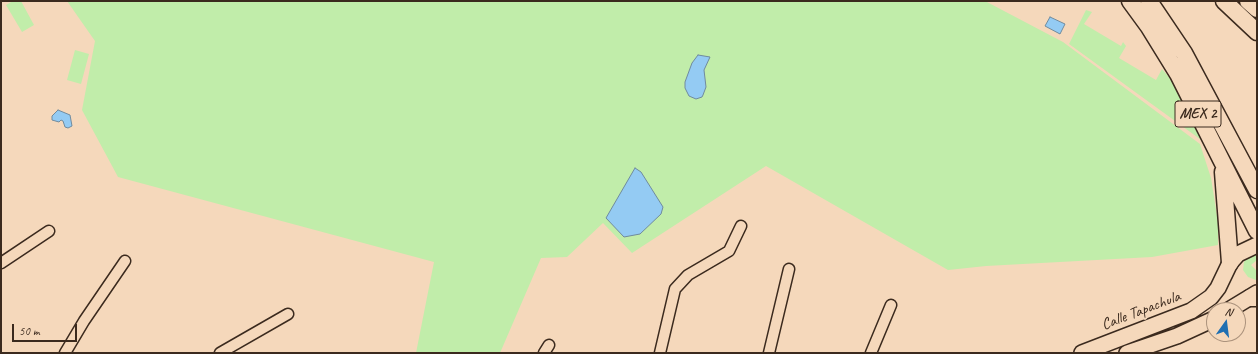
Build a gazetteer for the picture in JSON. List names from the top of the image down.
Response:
{
  "streets": {
    "main road": ["MEX 2", "Calle Tapachula"]
  },
  "scale_bar": "50 m",
  "north": "top"
}
